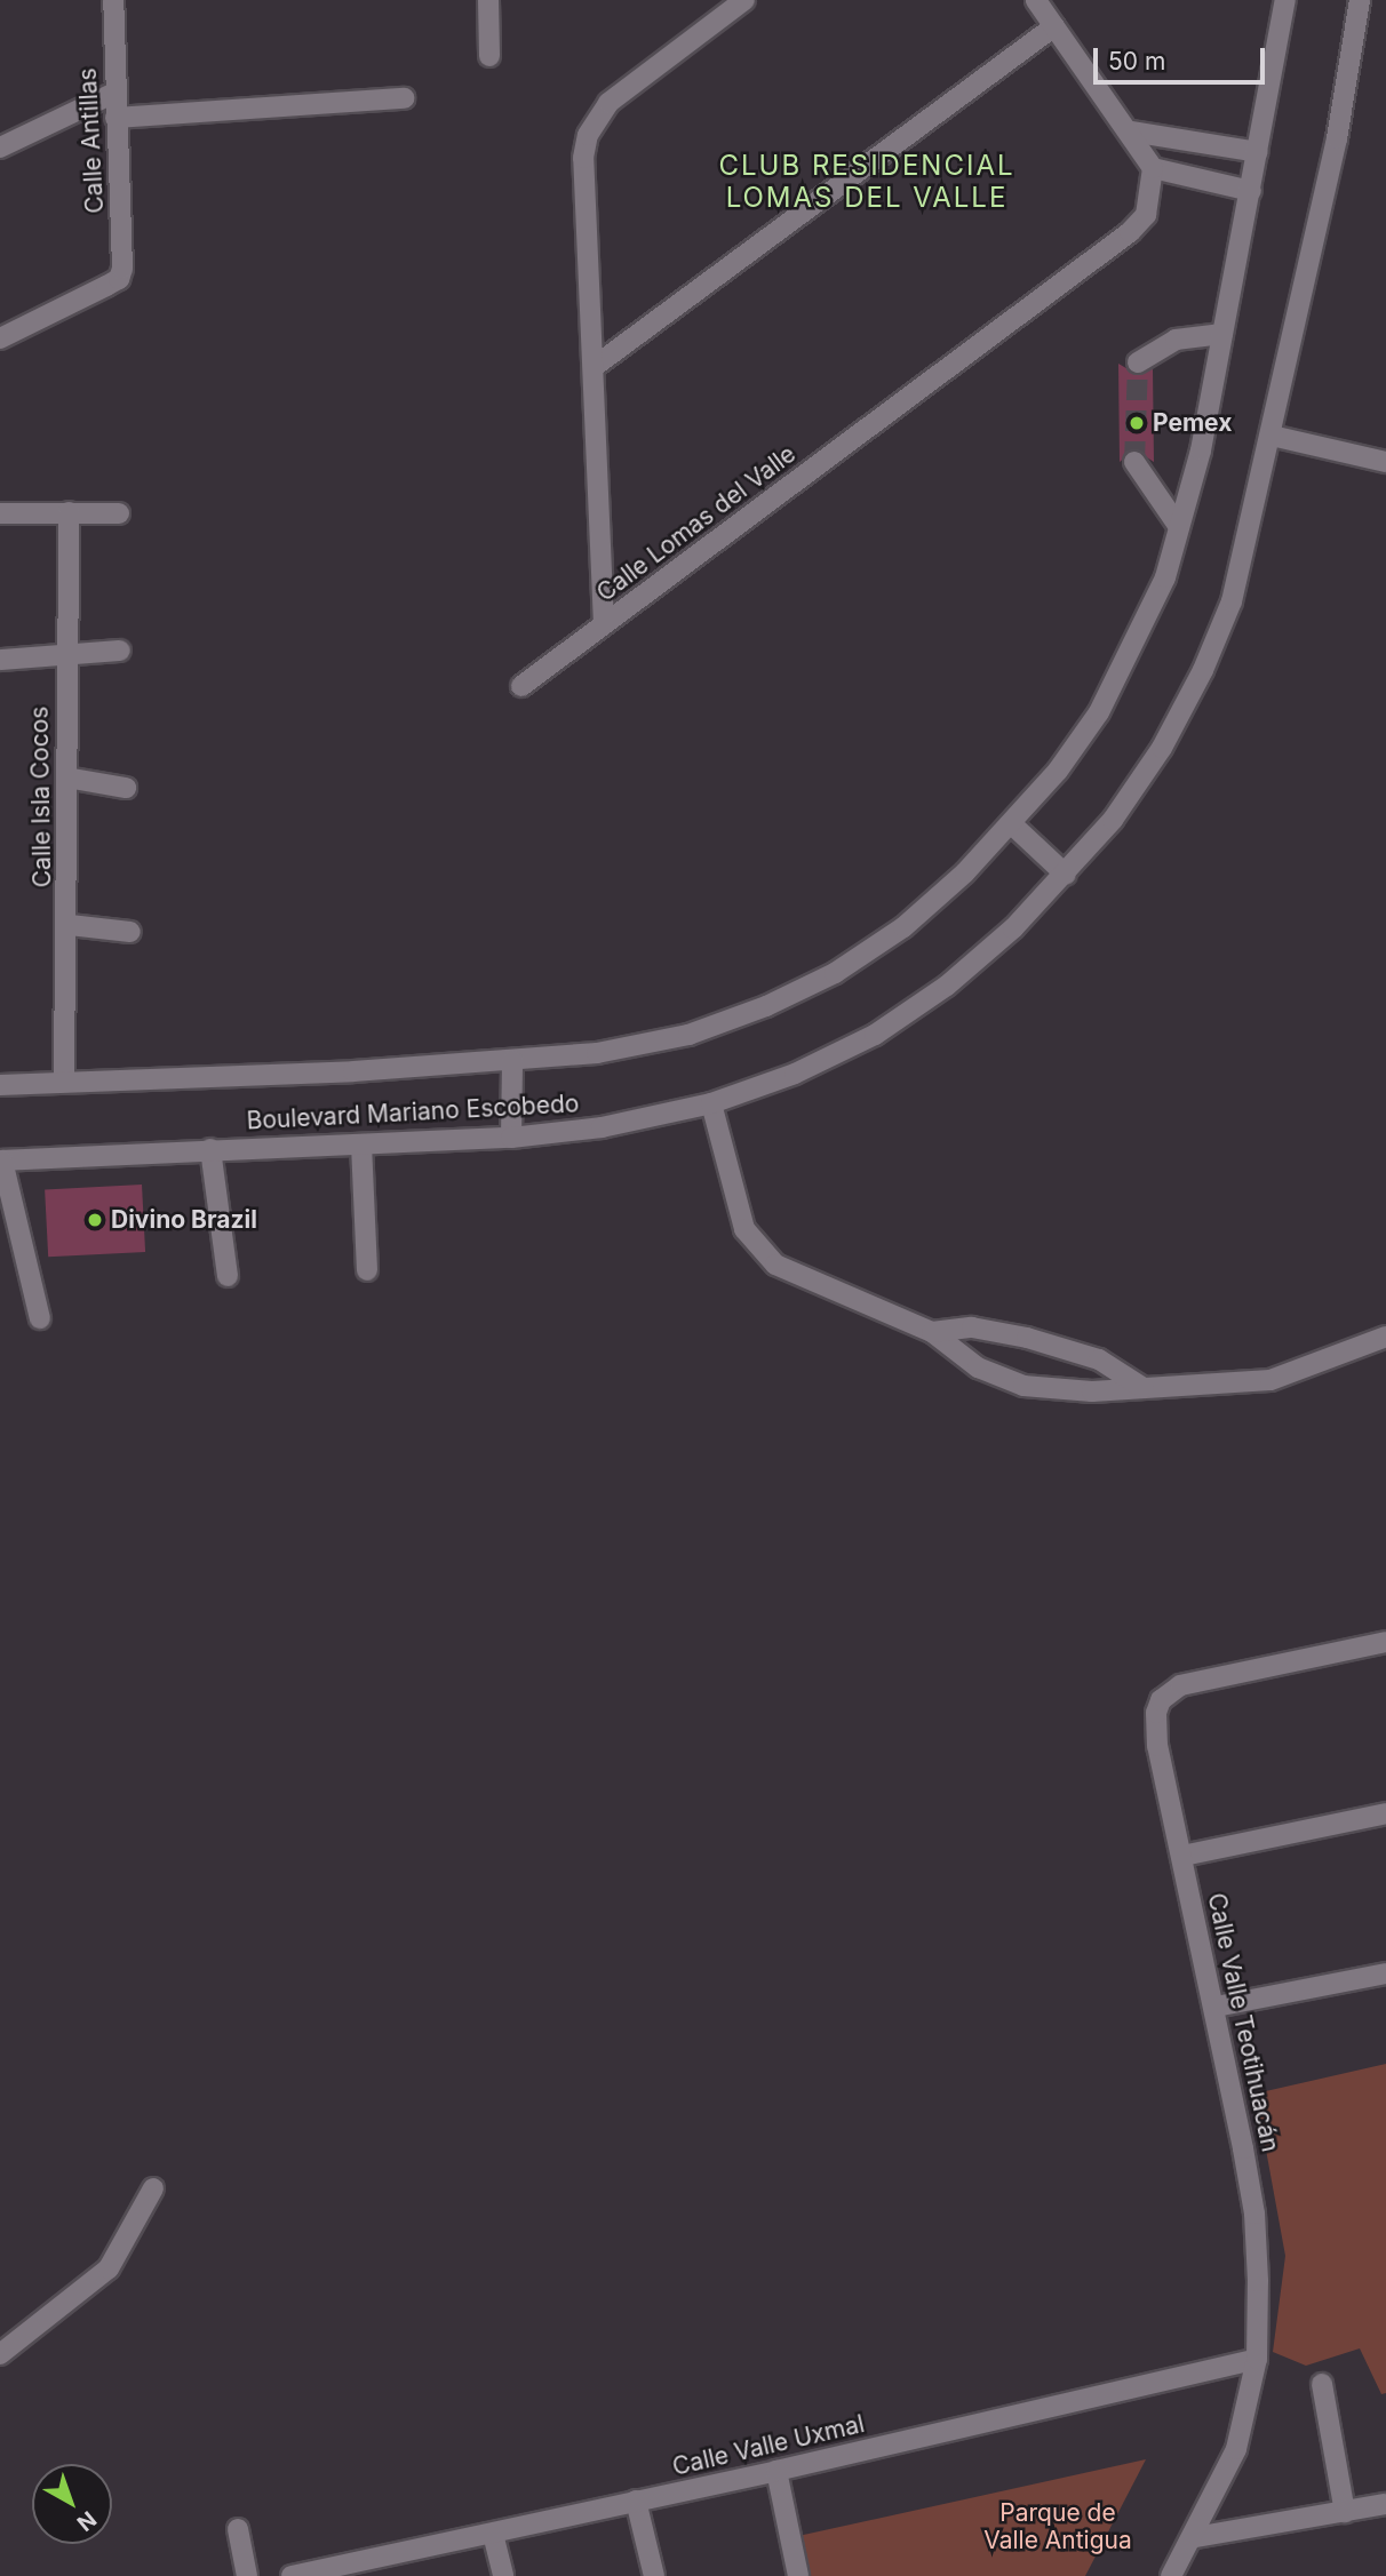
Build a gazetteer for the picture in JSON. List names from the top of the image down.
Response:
{
  "streets": {
    "street": [
      "Calle Antillas",
      "Calle Lomas del Valle",
      "Calle Isla Cocos",
      "Boulevard Mariano Escobedo",
      "Calle Valle Teotihuacán",
      "Calle Valle Uxmal"
    ]
  },
  "crossings": [
    ["Calle Isla Cocos", "Boulevard Mariano Escobedo"],
    ["Calle Valle Teotihuacán", "Calle Valle Uxmal"]
  ],
  "districts": ["CLUB RESIDENCIAL LOMAS DEL VALLE"],
  "parks": ["Parque de Valle Antigua"],
  "places": ["Pemex", "Divino Brazil"],
  "scale_bar": "50 m",
  "north": "bottom right"
}
